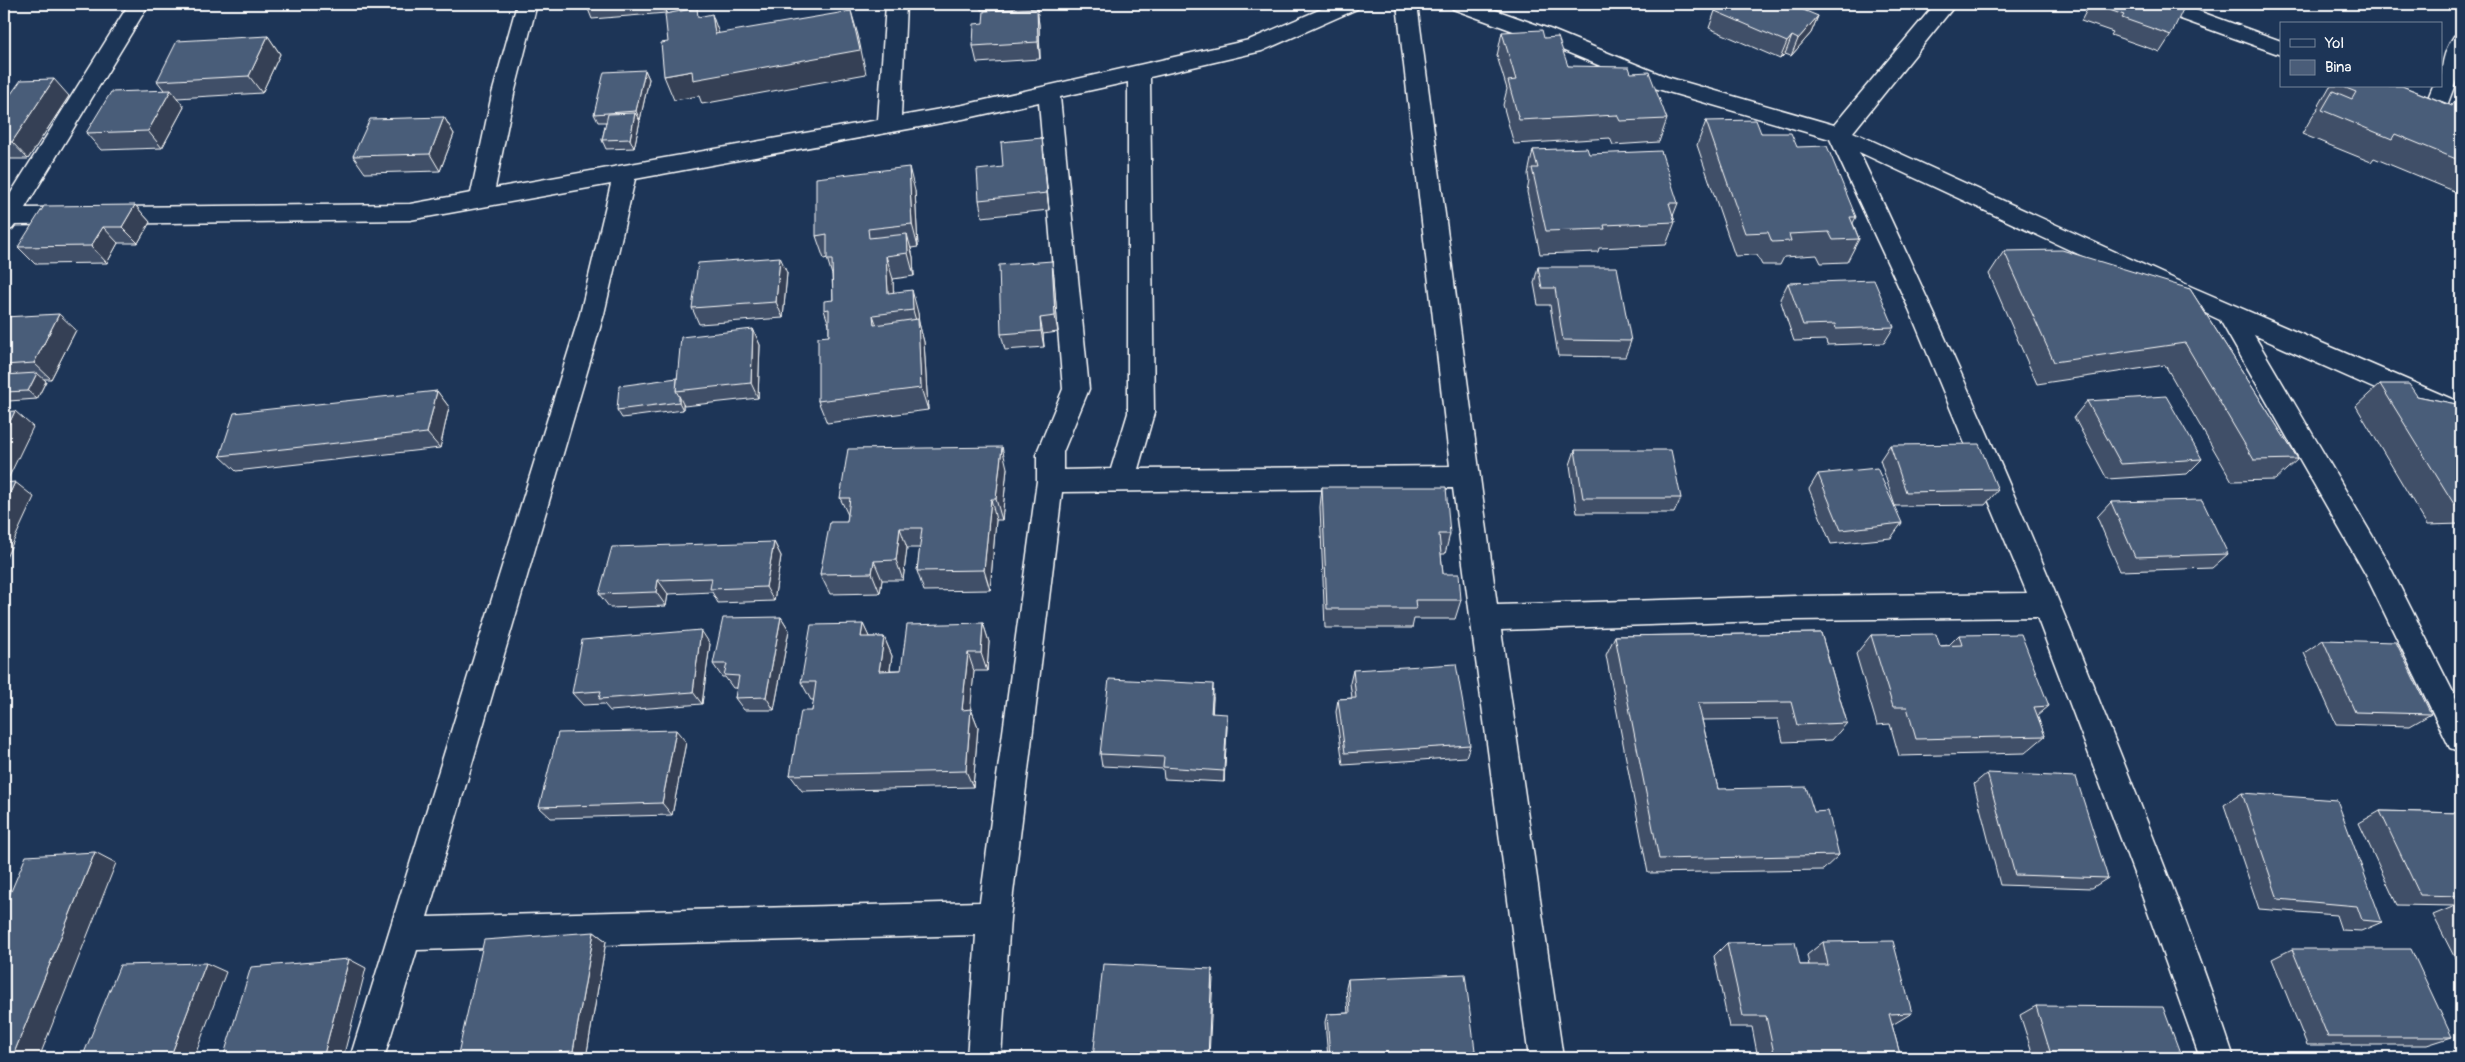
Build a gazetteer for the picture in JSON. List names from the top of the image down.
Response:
{
  "legend": ["Yol", "Bina"]
}
